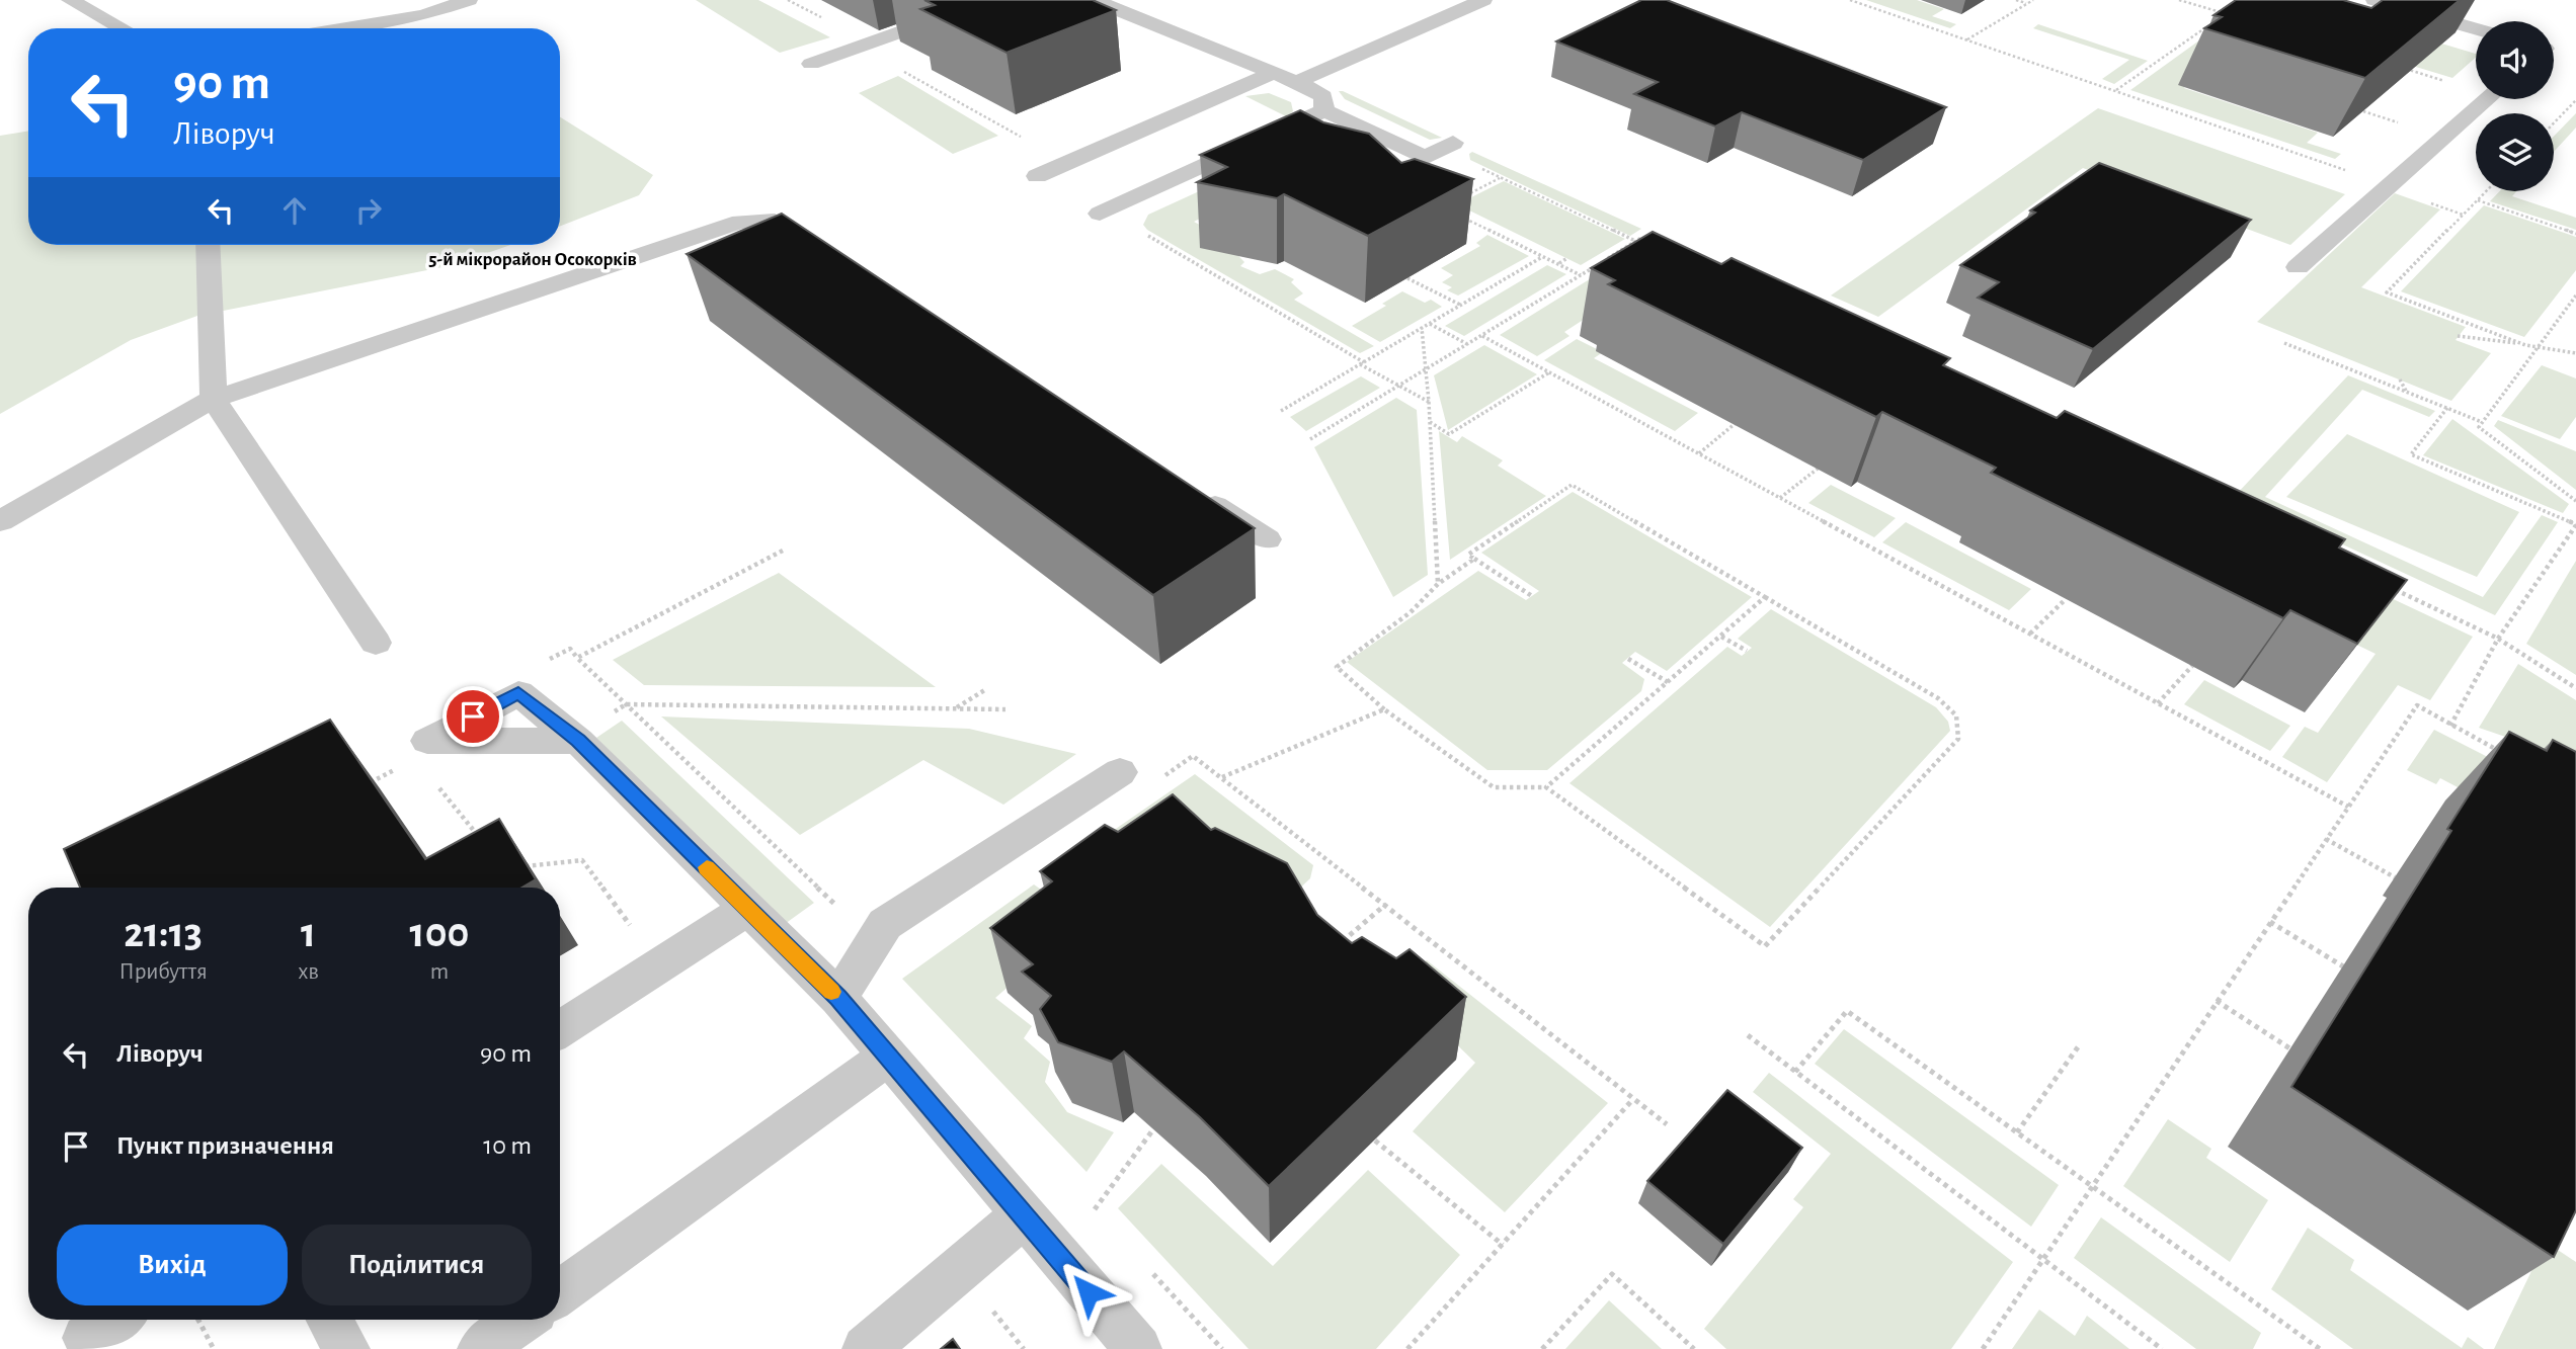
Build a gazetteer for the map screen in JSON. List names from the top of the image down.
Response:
{
  "districts": ["5-й мікрорайон Осокорків"],
  "page": {
    "turn": ["90 m", "Ліворуч"],
    "eta": [
      "21:13",
      "Прибуття",
      "1",
      "хв",
      "100",
      "m"
    ],
    "list": [
      {
        "name": "Ліворуч",
        "value": "90 m"
      },
      {
        "name": "Пункт призначення",
        "value": "10 m"
      }
    ],
    "buttons": ["Вихід", "Поділитися"]
  }
}
